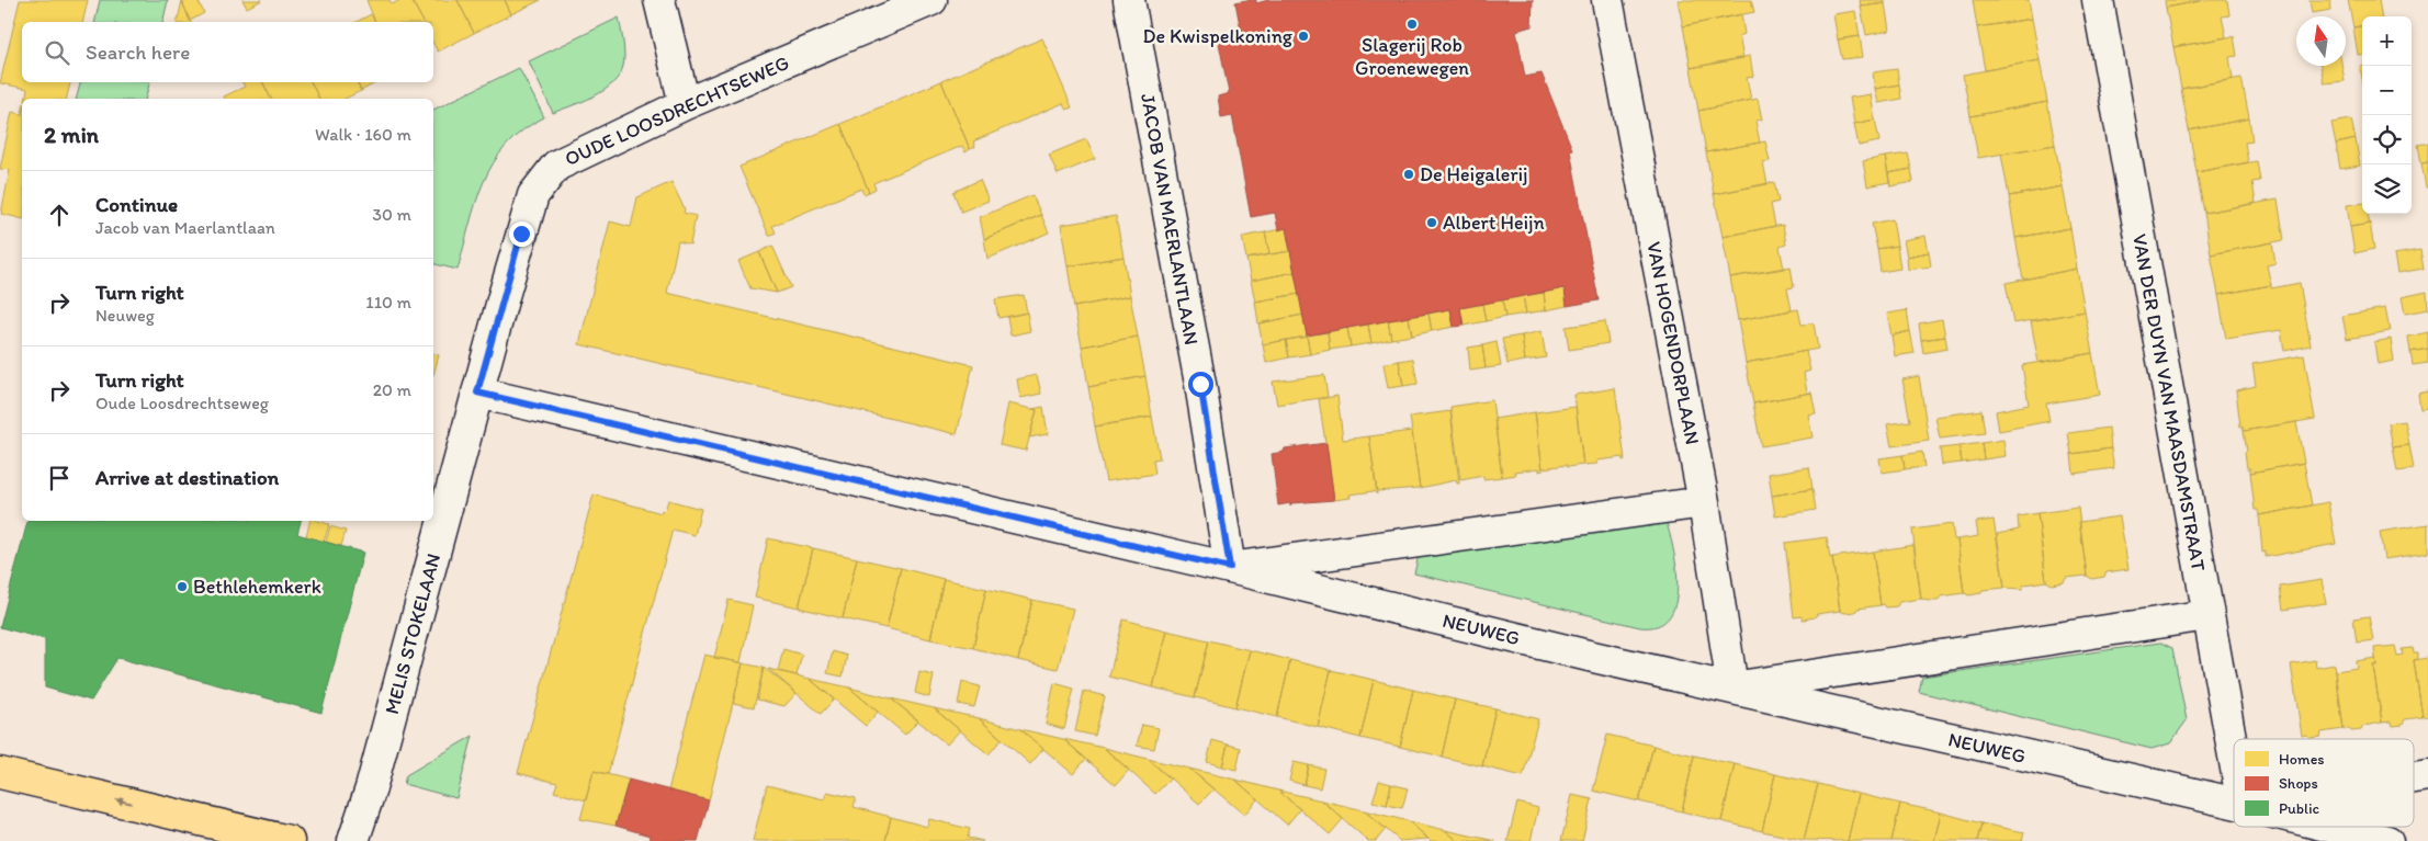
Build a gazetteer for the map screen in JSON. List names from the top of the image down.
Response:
{
  "streets": {
    "street": [
      "OUDE LOOSDRECHTSEWEG",
      "JACOB VAN MAERLANTLAAN",
      "VAN HOGENDORPLAAN",
      "VAN DER DUYN VAN MAASDAMSTRAAT",
      "NEUWEG",
      "MELIS STOKELAAN"
    ]
  },
  "crossings": [
    ["OUDE LOOSDRECHTSEWEG", "NEUWEG"],
    ["OUDE LOOSDRECHTSEWEG", "MELIS STOKELAAN"],
    ["JACOB VAN MAERLANTLAAN", "NEUWEG"],
    ["VAN HOGENDORPLAAN", "NEUWEG"],
    ["VAN DER DUYN VAN MAASDAMSTRAAT", "NEUWEG"],
    ["NEUWEG", "MELIS STOKELAAN"]
  ],
  "places": [
    "Slagerij Rob Groenewegen",
    "De Kwispelkoning",
    "De Heigalerij",
    "Albert Heijn",
    "Bethlehemkerk"
  ],
  "legend": ["Homes", "Shops", "Public"],
  "north": "top",
  "page": {
    "map_buttons": ["+", "−"],
    "search": "Search here",
    "heading": ["2 min", "Walk · 160 m"],
    "list": [
      ["Continue", "Jacob van Maerlantlaan", "30 m"],
      ["Turn right", "Neuweg", "110 m"],
      ["Turn right", "Oude Loosdrechtseweg", "20 m"],
      "Arrive at destination"
    ]
  }
}
